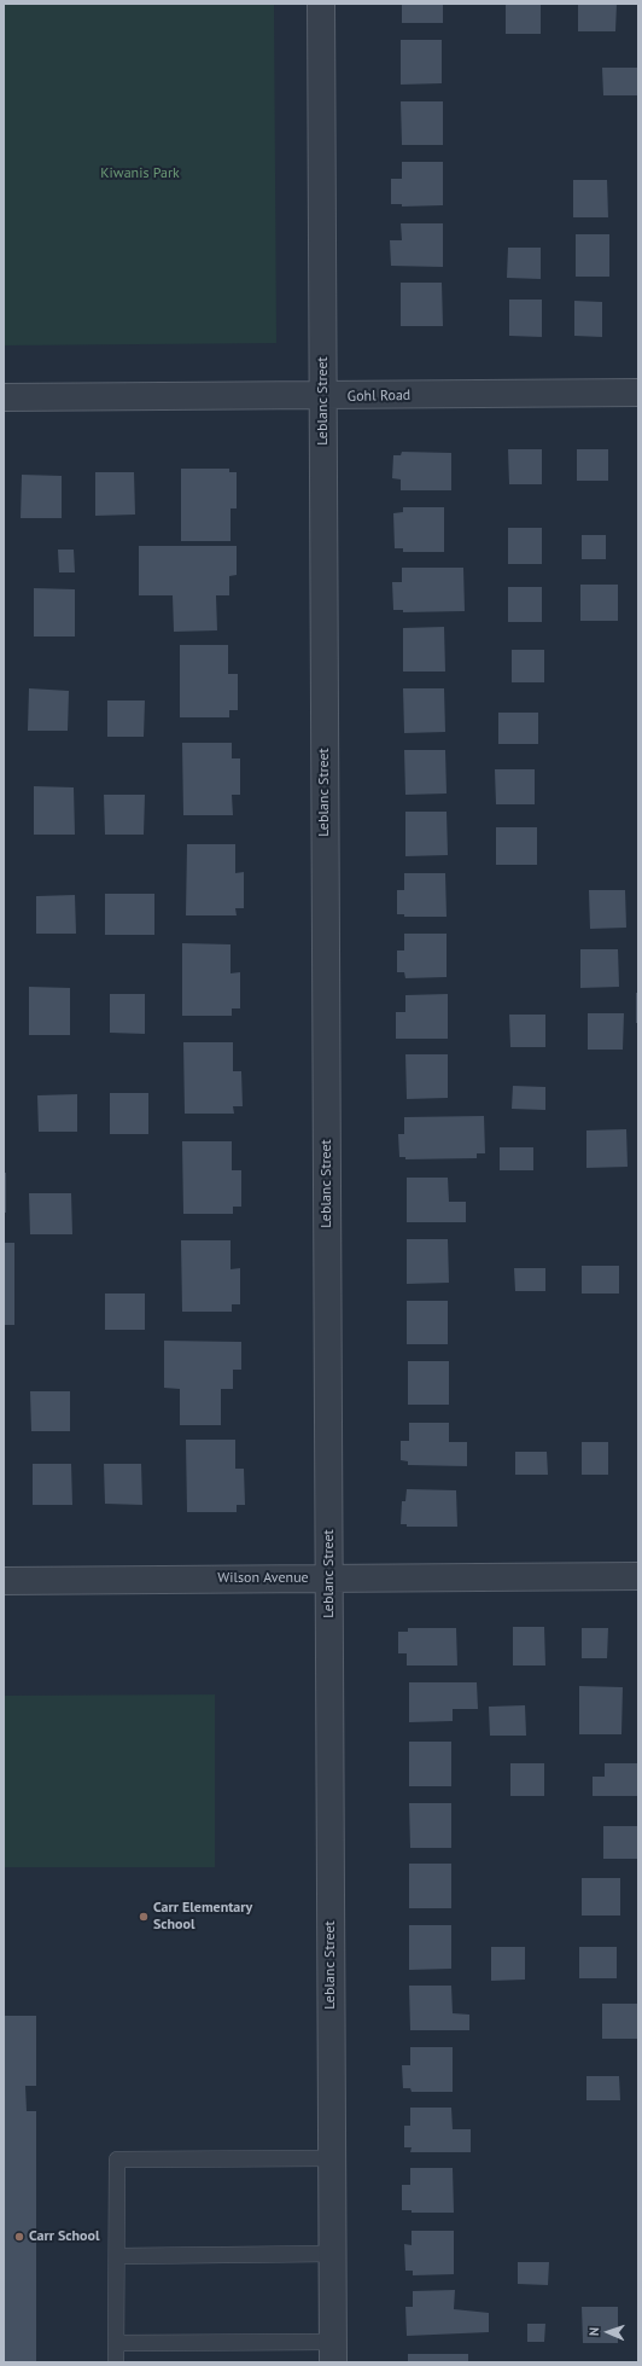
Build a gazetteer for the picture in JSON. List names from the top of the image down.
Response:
{
  "streets": {
    "street": ["Gohl Road", "Leblanc Street", "Wilson Avenue"]
  },
  "crossings": [
    ["Gohl Road", "Leblanc Street"],
    ["Leblanc Street", "Wilson Avenue"]
  ],
  "parks": ["Kiwanis Park"],
  "places": ["Carr Elementary School", "Carr School"],
  "north": "left"
}
